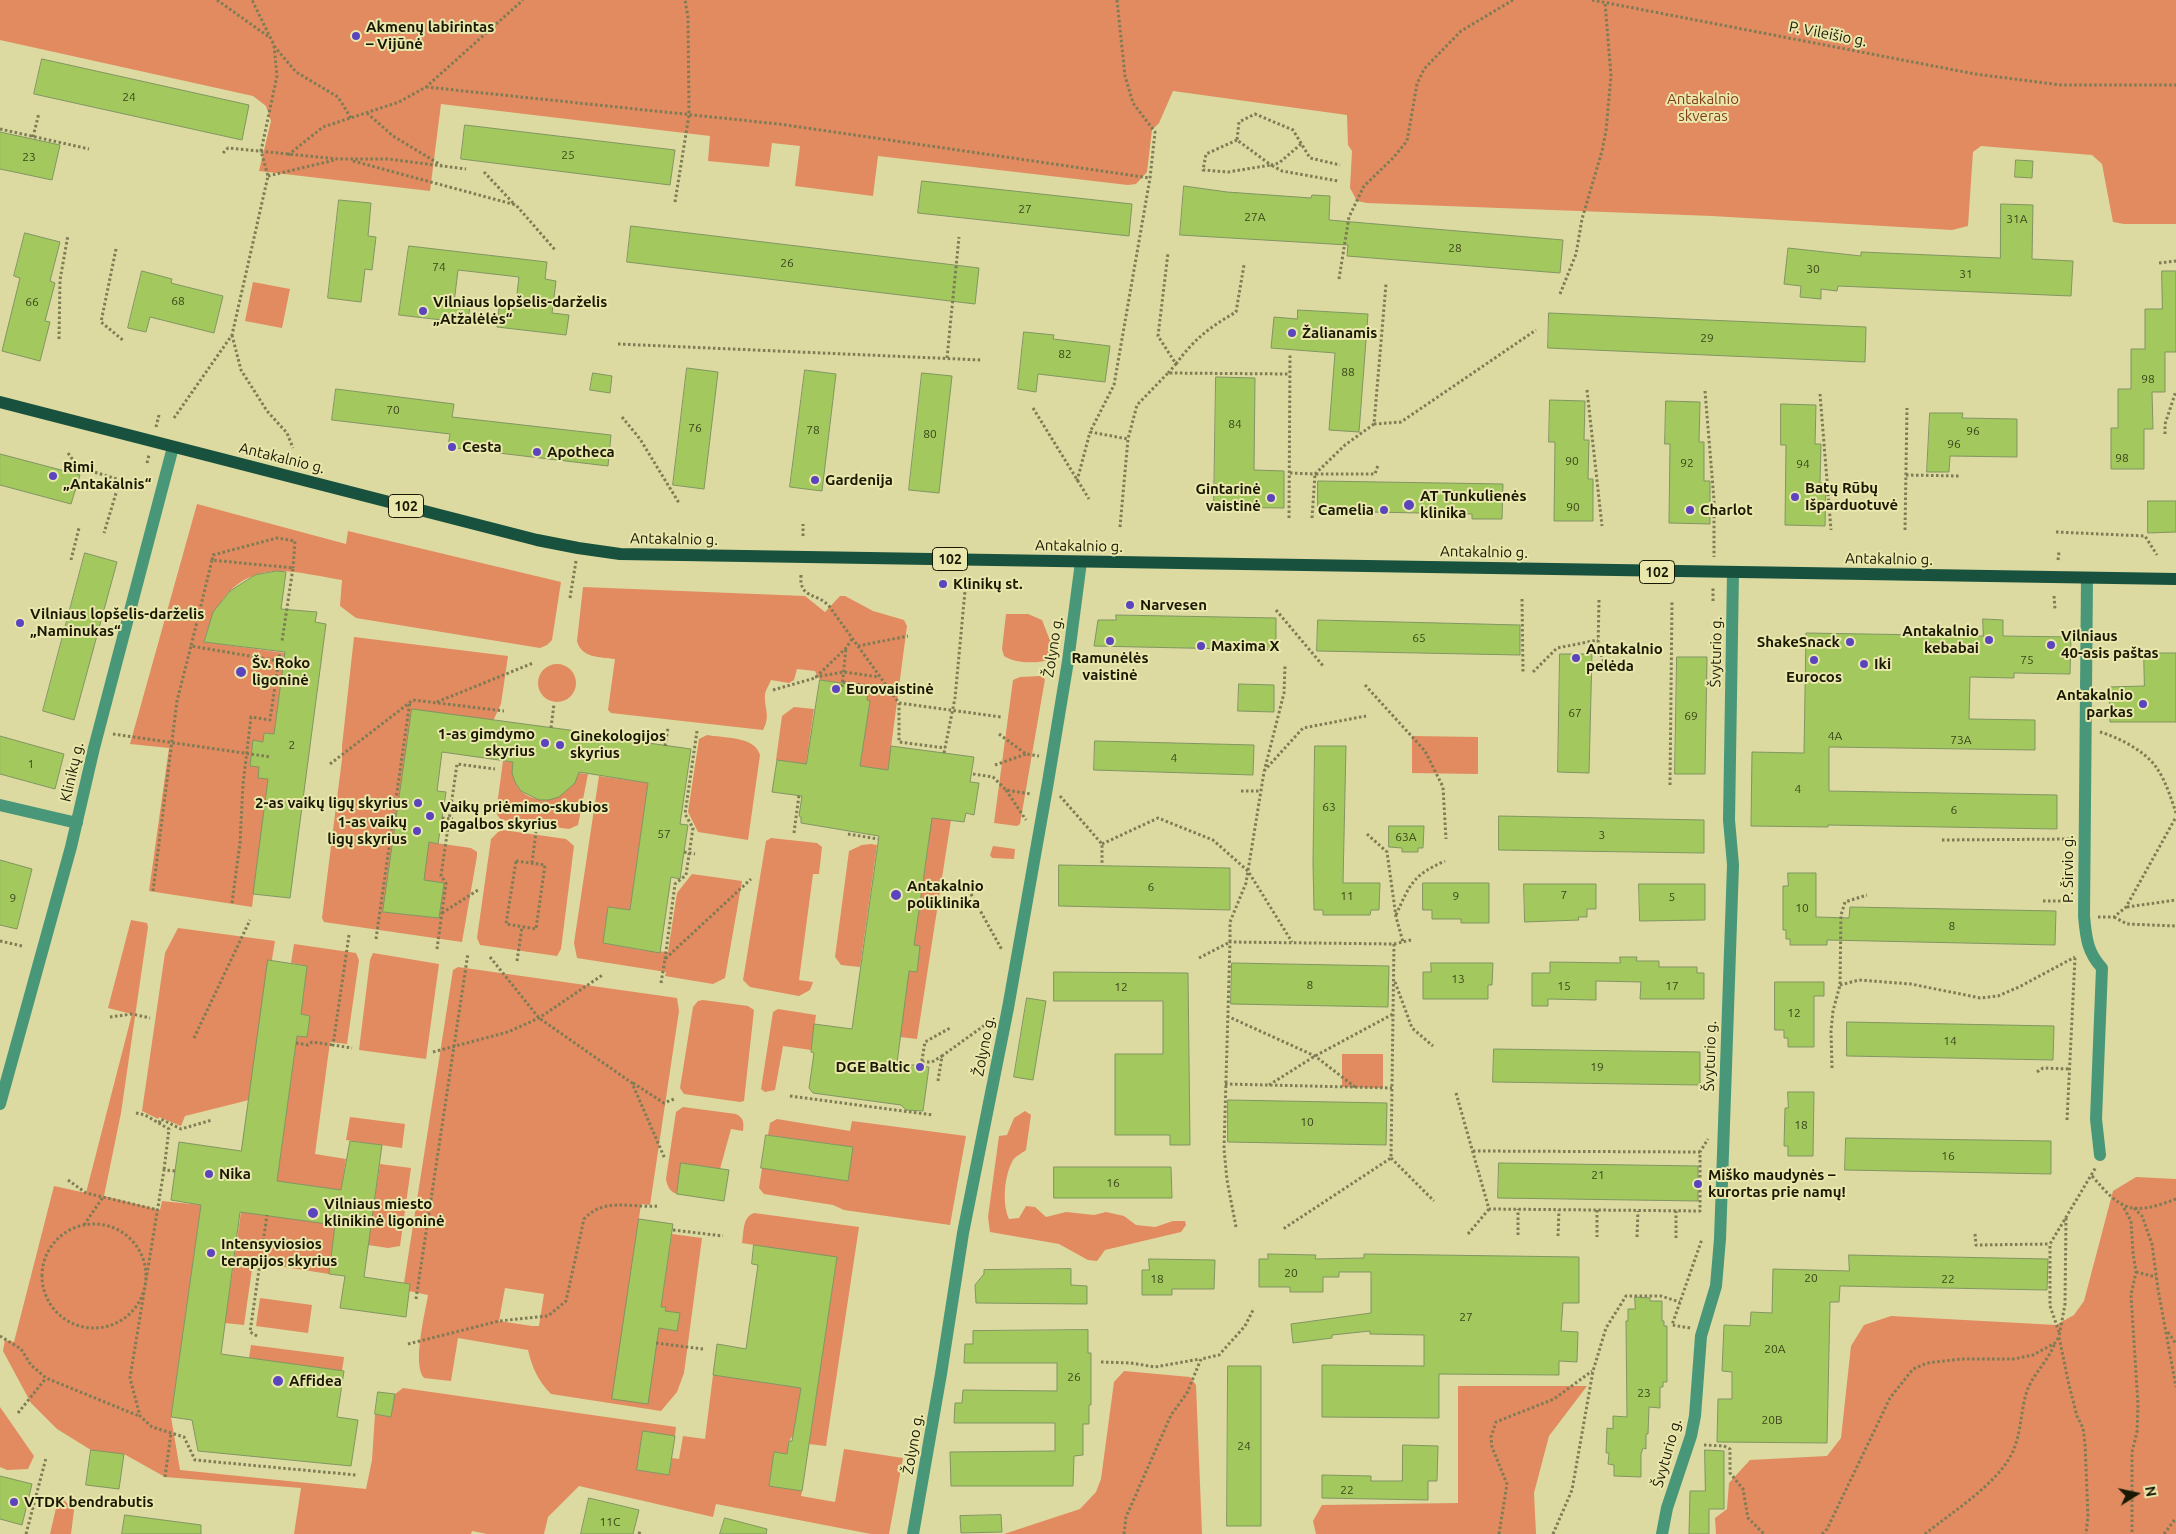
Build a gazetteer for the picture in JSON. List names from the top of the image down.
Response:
{
  "streets": {
    "main road": ["Antakalnio g.", "102"],
    "street": [
      "Žolyno g.",
      "Švyturio g.",
      "Klinikų g.",
      "P. Širvio g."
    ],
    "path": ["P. Vileišio g."]
  },
  "crossings": [
    ["Antakalnio g.", "Žolyno g."],
    ["Antakalnio g.", "Švyturio g."],
    ["Antakalnio g.", "Klinikų g."],
    ["Antakalnio g.", "P. Širvio g."]
  ],
  "parks": ["Antakalnio skveras"],
  "places": [
    "Akmenų labirintas – Vijūnė",
    "Vilniaus lopšelis-darželis „Atžalėlės“",
    "Žalianamis",
    "Cesta",
    "Apotheca",
    "Rimi „Antakalnis“",
    "Gardenija",
    "Batų Rūbų Išparduotuvė",
    "Gintarinė vaistinė",
    "AT Tunkulienės klinika",
    "Camelia",
    "Charlot",
    "Klinikų st.",
    "Narvesen",
    "Vilniaus lopšelis-darželis „Naminukas“",
    "Antakalnio kebabai",
    "Ramunėlės vaistinė",
    "ShakeSnack",
    "Vilniaus 40-asis paštas",
    "Maxima X",
    "Antakalnio pelėda",
    "Eurocos",
    "Iki",
    "Šv. Roko ligoninė",
    "Eurovaistinė",
    "Antakalnio parkas",
    "1-as gimdymo skyrius",
    "Ginekologijos skyrius",
    "2-as vaikų ligų skyrius",
    "Vaikų priėmimo-skubios pagalbos skyrius",
    "1-as vaikų ligų skyrius",
    "Antakalnio poliklinika",
    "DGE Baltic",
    "Nika",
    "Miško maudynės – kurortas prie namų!",
    "Vilniaus miesto klinikinė ligoninė",
    "Intensyviosios terapijos skyrius",
    "Affidea",
    "VTDK bendrabutis"
  ],
  "house_numbers": [
    "24",
    "25",
    "23",
    "27",
    "27A",
    "31A",
    "28",
    "26",
    "74",
    "30",
    "31",
    "68",
    "66",
    "29",
    "82",
    "88",
    "98",
    "70",
    "84",
    "76",
    "78",
    "96",
    "80",
    "96",
    "98",
    "90",
    "92",
    "94",
    "90",
    "65",
    "75",
    "67",
    "69",
    "4A",
    "73A",
    "2",
    "4",
    "1",
    "4",
    "63",
    "6",
    "57",
    "3",
    "63A",
    "6",
    "7",
    "11",
    "9",
    "5",
    "9",
    "10",
    "8",
    "13",
    "8",
    "15",
    "17",
    "12",
    "12",
    "14",
    "19",
    "10",
    "18",
    "16",
    "21",
    "16",
    "20",
    "20",
    "18",
    "22",
    "27",
    "20A",
    "26",
    "23",
    "20B",
    "24",
    "22",
    "11C"
  ],
  "north": "right"
}
